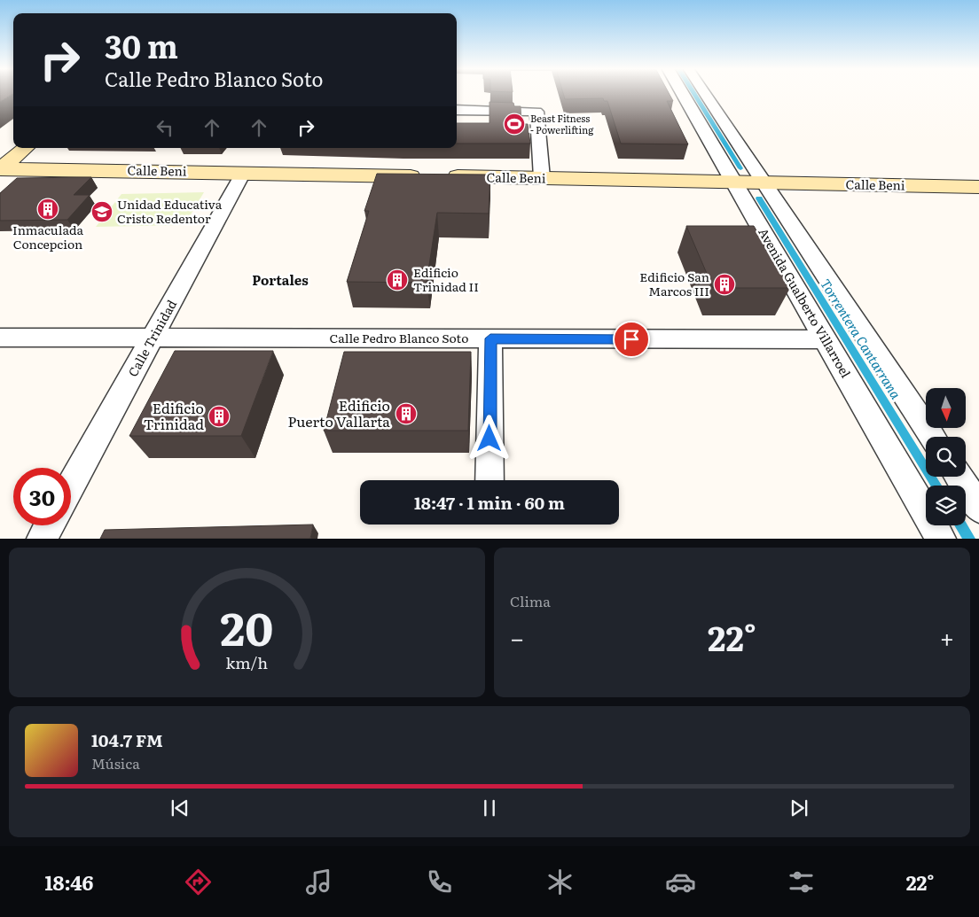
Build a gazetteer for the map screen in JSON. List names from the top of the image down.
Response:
{
  "streets": {
    "main road": ["Calle Beni"],
    "street": ["Avenida Gualberto Villarroel", "Calle Trinidad", "Calle Pedro Blanco Soto"]
  },
  "crossings": [
    ["Calle Beni", "Avenida Gualberto Villarroel"],
    ["Calle Beni", "Calle Trinidad"],
    ["Avenida Gualberto Villarroel", "Calle Pedro Blanco Soto"],
    ["Calle Trinidad", "Calle Pedro Blanco Soto"]
  ],
  "districts": ["Portales"],
  "water": ["Torrentera Cantarrana"],
  "places": {
    "sports": ["Beast Fitness - Powerlifting"],
    "building": [
      "Inmaculada Concepcion",
      "Edificio Trinidad II",
      "Edificio San Marcos III",
      "Edificio Puerto Vallarta",
      "Edificio Trinidad"
    ],
    "school or university": ["Unidad Educativa Cristo Redentor"]
  },
  "north": "bottom",
  "page": {
    "turn": ["30 m", "Calle Pedro Blanco Soto"],
    "limit": "30",
    "trip": "18:47 · 1 min · 60 m",
    "tile": "Clima",
    "heat": ["−", "22°", "+"],
    "song": ["104.7 FM", "Música"],
    "tabs": ["18:46", "22°"],
    "gauge": ["20", "km/h"]
  }
}
